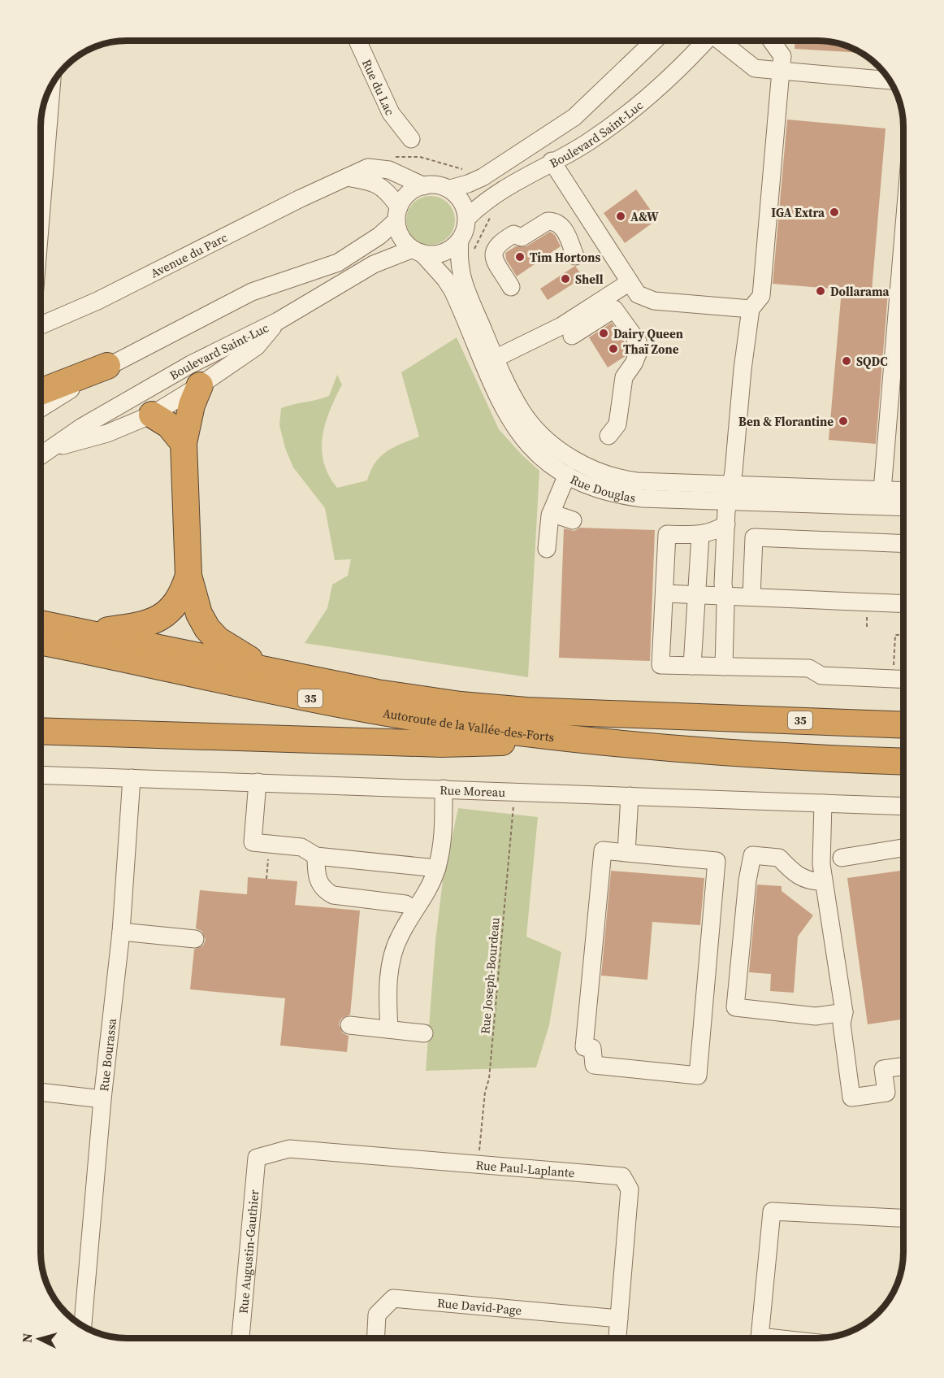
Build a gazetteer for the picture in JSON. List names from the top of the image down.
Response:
{
  "streets": {
    "highway": ["35", "Autoroute de la Vallée-des-Forts"],
    "street": [
      "Rue du Lac",
      "Boulevard Saint-Luc",
      "Avenue du Parc",
      "Rue Douglas",
      "Rue Moreau",
      "Rue Bourassa",
      "Rue Paul-Laplante",
      "Rue Augustin-Gauthier",
      "Rue David-Page"
    ],
    "path": ["Rue Joseph-Bourdeau"]
  },
  "crossings": [
    ["Boulevard Saint-Luc", "Avenue du Parc"],
    ["Boulevard Saint-Luc", "Rue Douglas"],
    ["Avenue du Parc", "Rue Douglas"],
    ["Rue Moreau", "Rue Bourassa"],
    ["Rue Paul-Laplante", "Rue Augustin-Gauthier"],
    ["Rue Paul-Laplante", "Rue David-Page"]
  ],
  "places": [
    "IGA Extra",
    "A&W",
    "Tim Hortons",
    "Shell",
    "Dollarama",
    "Dairy Queen",
    "Thaï Zone",
    "SQDC",
    "Ben & Florantine"
  ],
  "north": "left"
}
